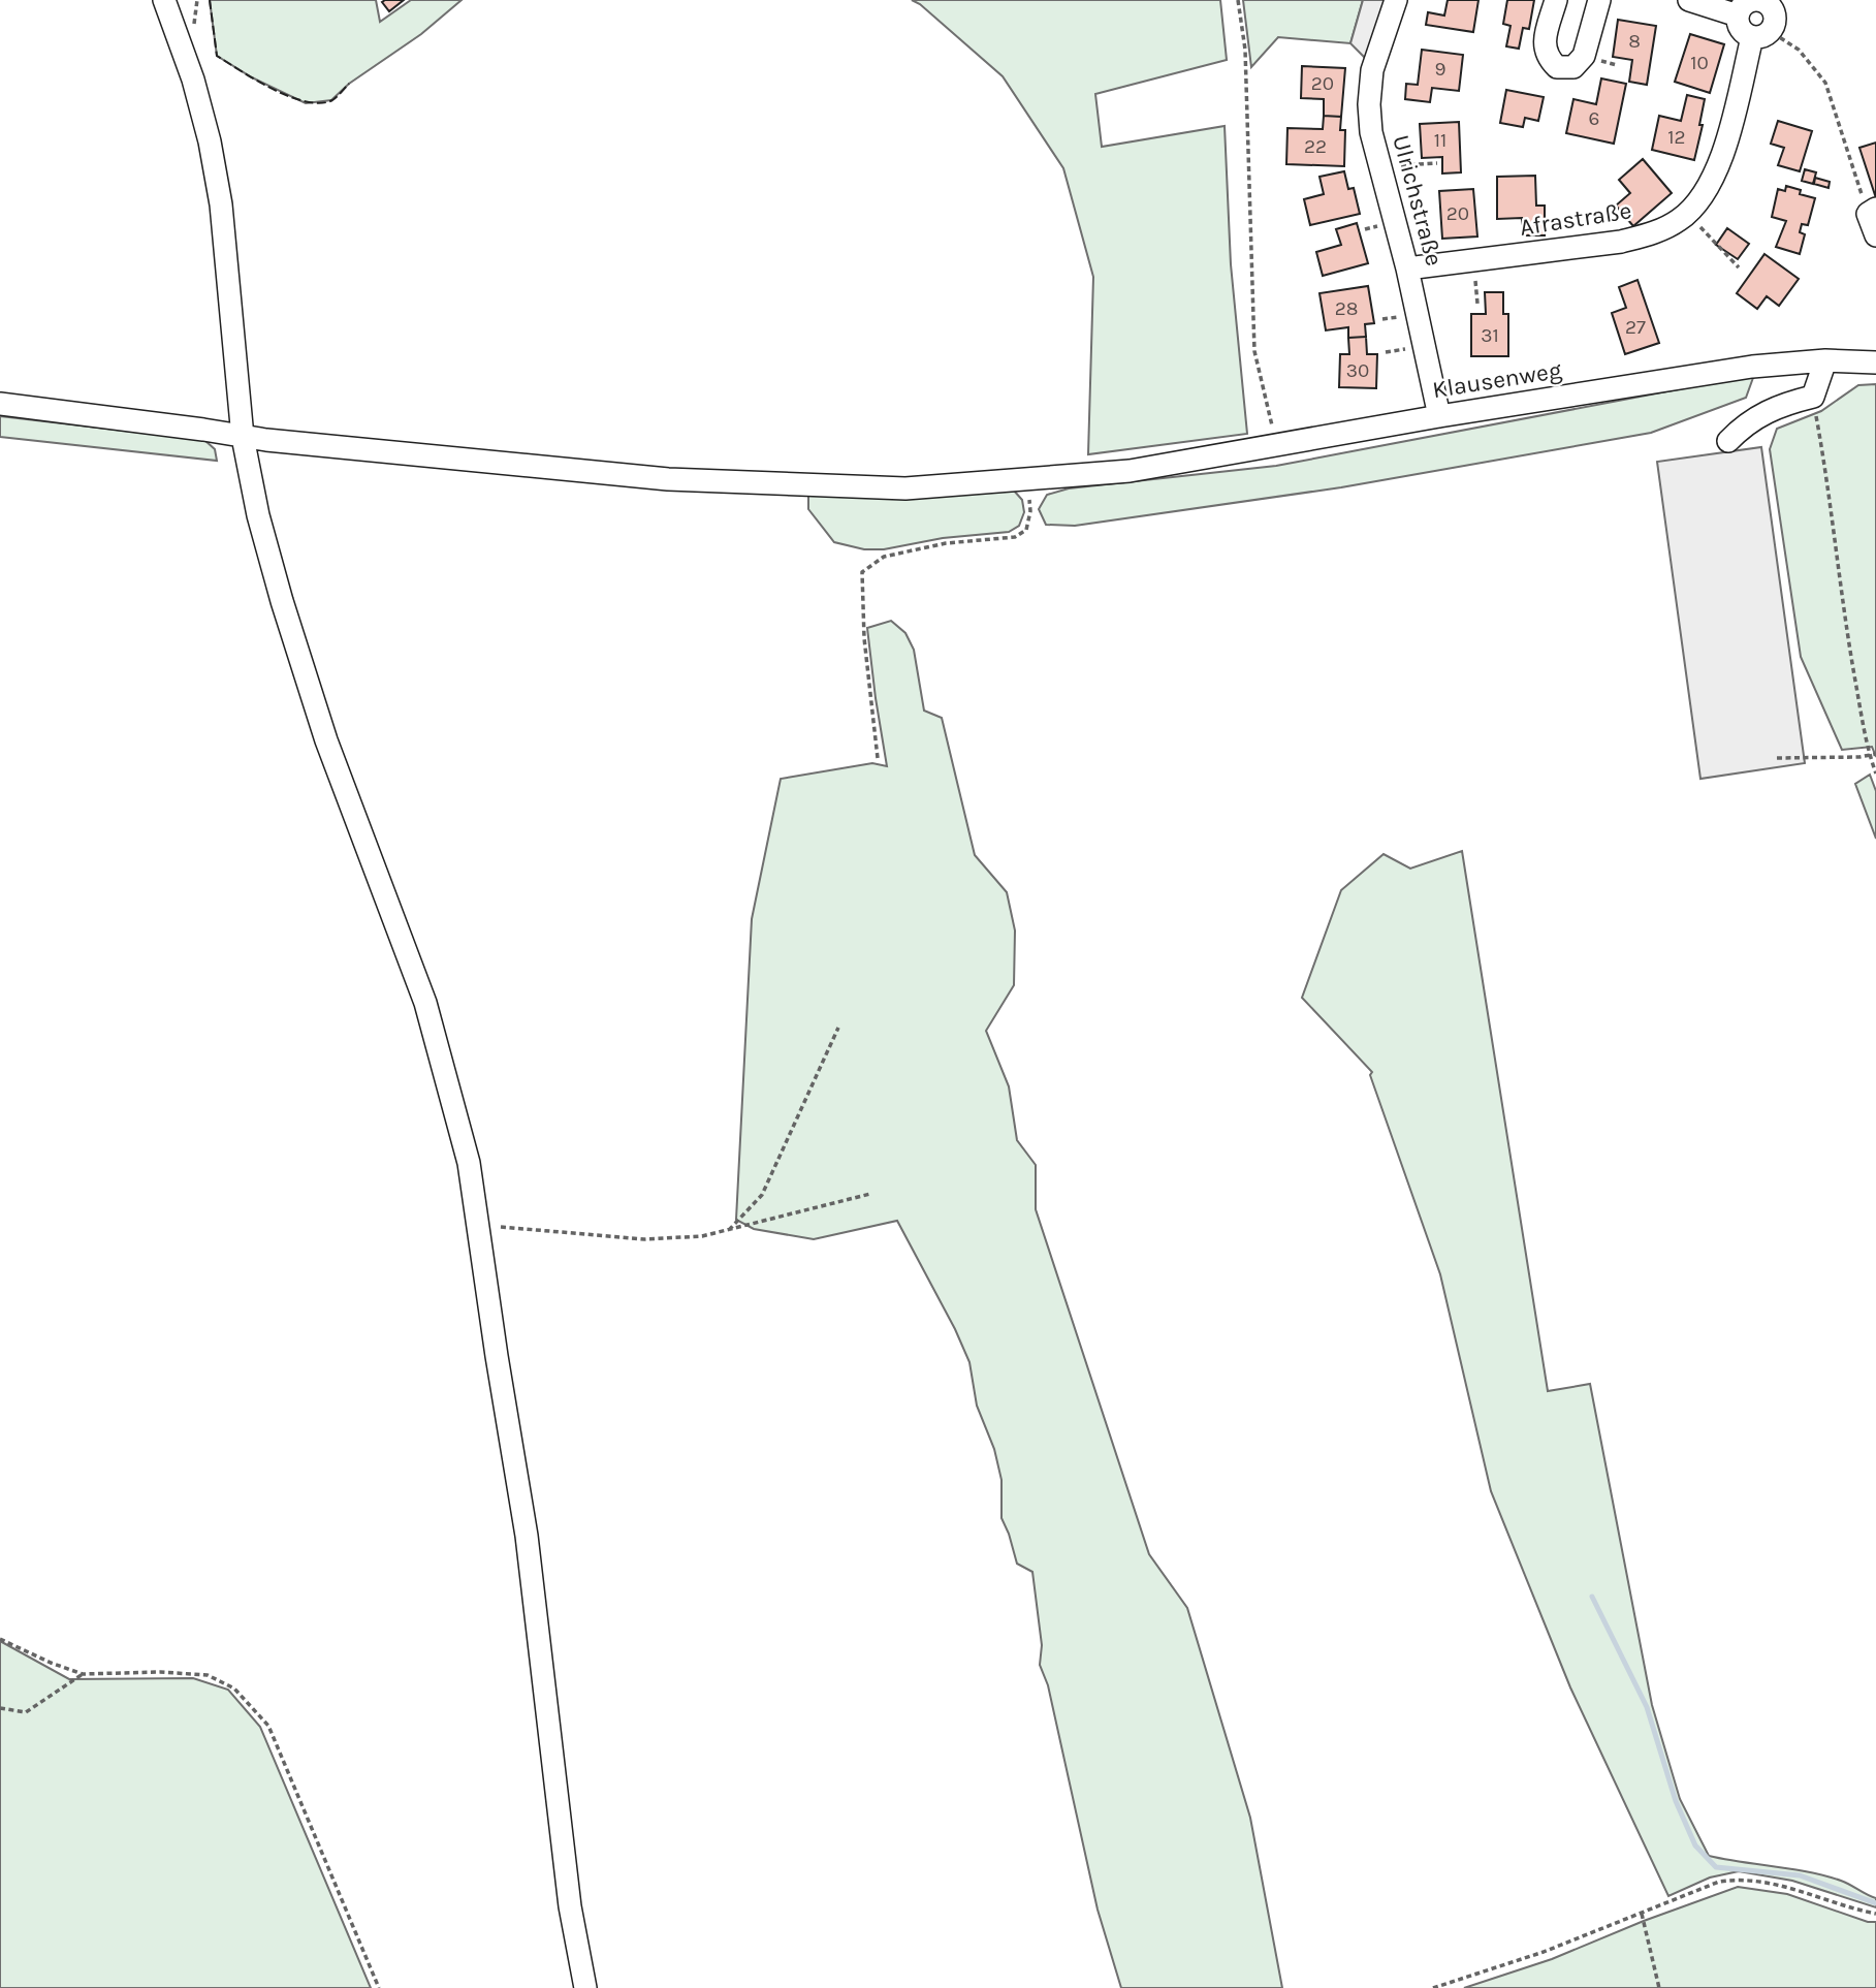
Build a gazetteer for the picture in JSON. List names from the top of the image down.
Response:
{
  "streets": {
    "street": ["Ulrichstraße", "Afrastraße", "Klausenweg"]
  },
  "crossings": [
    ["Ulrichstraße", "Afrastraße"],
    ["Ulrichstraße", "Klausenweg"]
  ],
  "house_numbers": [
    "8",
    "10",
    "9",
    "20",
    "6",
    "12",
    "11",
    "22",
    "20",
    "28",
    "27",
    "31",
    "30"
  ]
}
